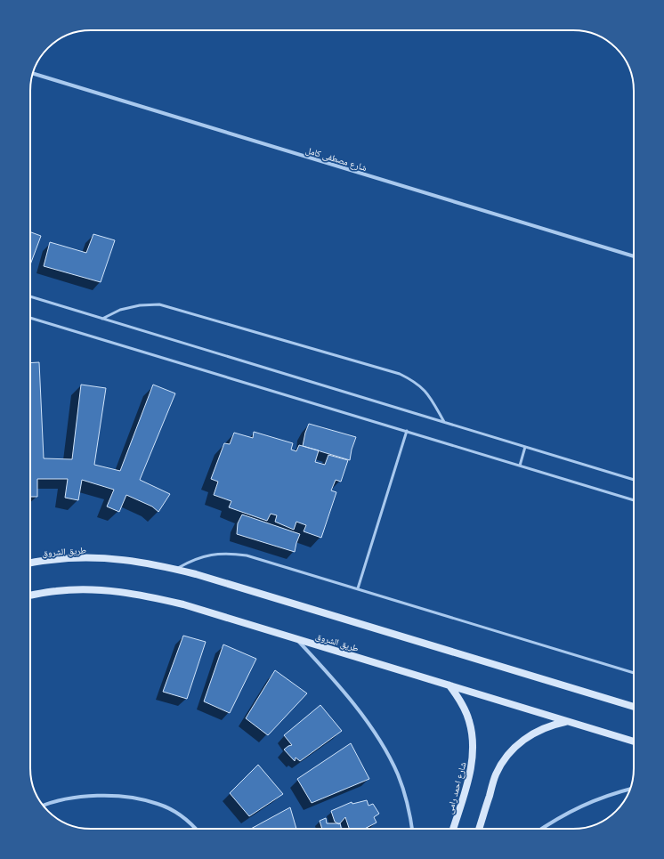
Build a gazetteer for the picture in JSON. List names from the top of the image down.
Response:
{
  "streets": {
    "street": ["شارع مصطفى كامل", "طريق الشروق", "شارع احمد رامى"]
  },
  "crossings": [
    ["طريق الشروق", "شارع احمد رامى"]
  ]
}
